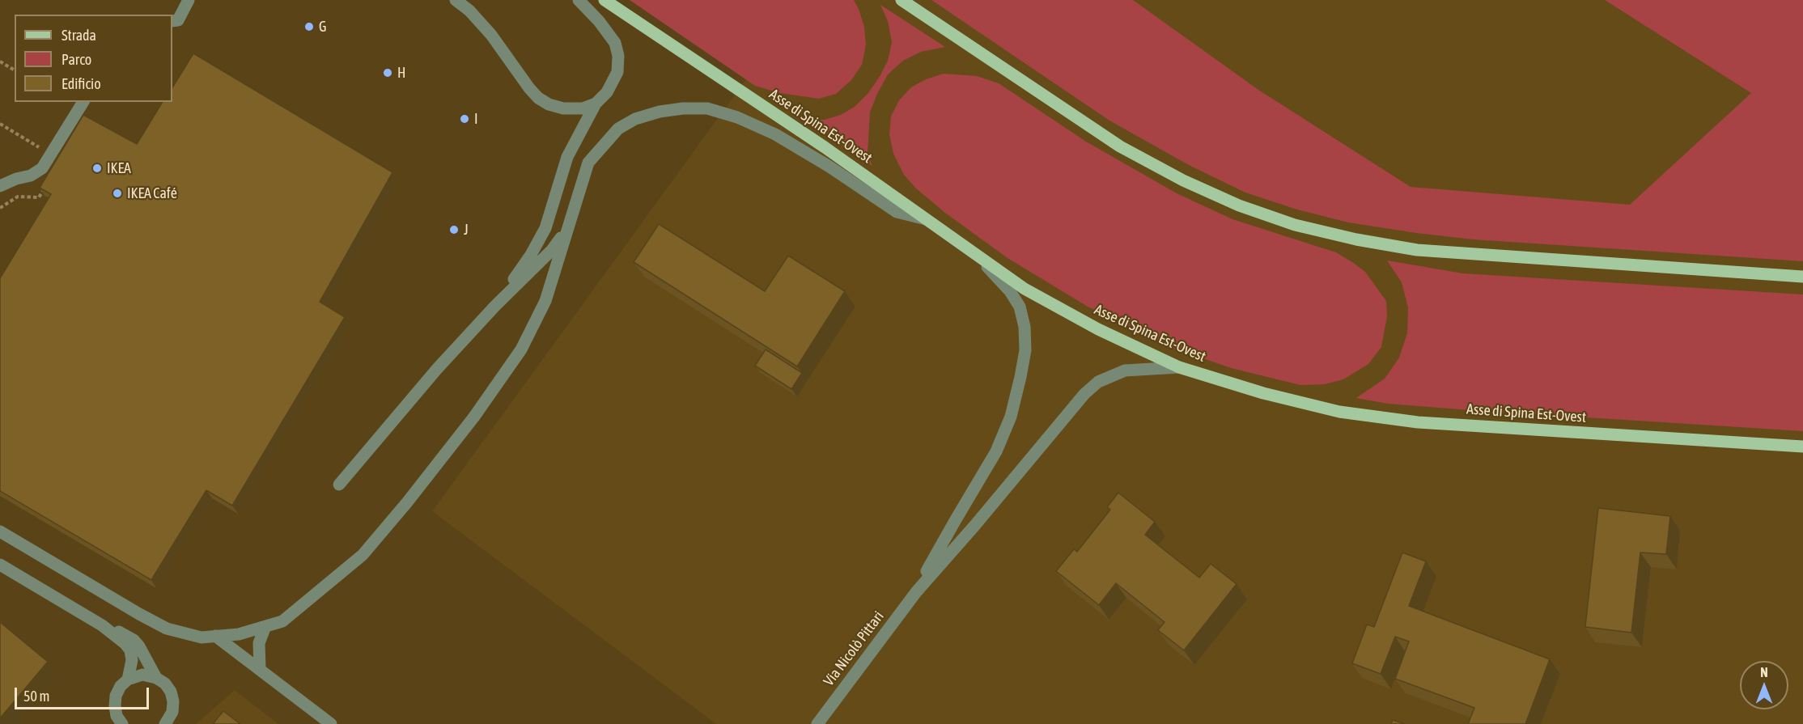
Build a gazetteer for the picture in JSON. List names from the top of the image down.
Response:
{
  "streets": {
    "main road": ["Asse di Spina Est-Ovest"],
    "street": ["Via Nicolò Pittari"]
  },
  "places": [
    "G",
    "H",
    "I",
    "IKEA",
    "IKEA Café",
    "J"
  ],
  "legend": ["Strada", "Parco", "Edificio"],
  "scale_bar": "50 m",
  "north": "top"
}
